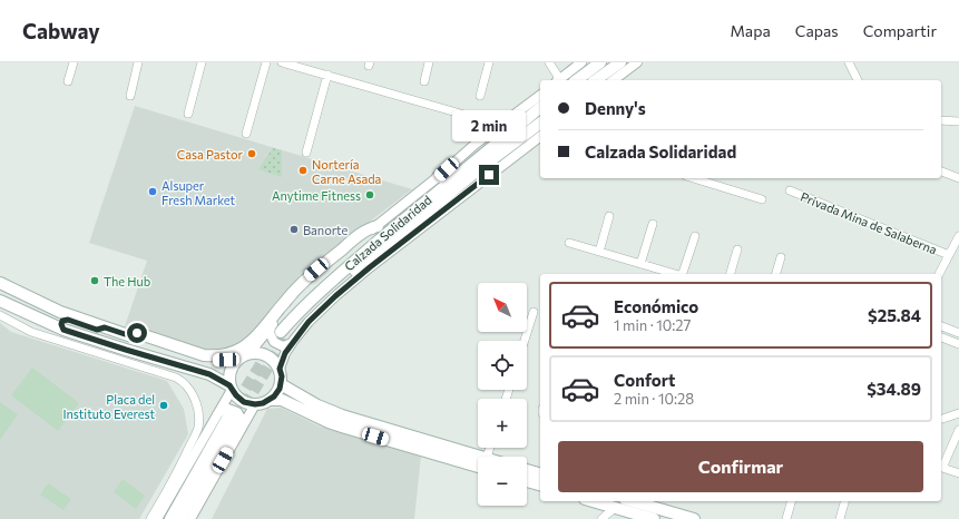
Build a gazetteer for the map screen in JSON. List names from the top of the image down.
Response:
{
  "streets": {
    "main road": ["Calzada Solidaridad"],
    "street": ["Privada Mina de Salaberna"]
  },
  "places": [
    "Casa Pastor",
    "Nortería Carne Asada",
    "Alsuper Fresh Market",
    "Anytime Fitness",
    "Banorte",
    "The Hub",
    "Placa del Instituto Everest"
  ],
  "north": "top left",
  "page": {
    "header": "Cabway",
    "nav": ["Mapa", "Capas", "Compartir"],
    "banner": ["Denny's", "Calzada Solidaridad"],
    "bubble": "2 min",
    "list": [
      {
        "name": "Económico",
        "note": "1 min · 10:27",
        "value": "$25.84"
      },
      {
        "name": "Confort",
        "note": "2 min · 10:28",
        "value": "$34.89"
      }
    ],
    "map_buttons": ["+", "−"],
    "buttons": "Confirmar"
  }
}
